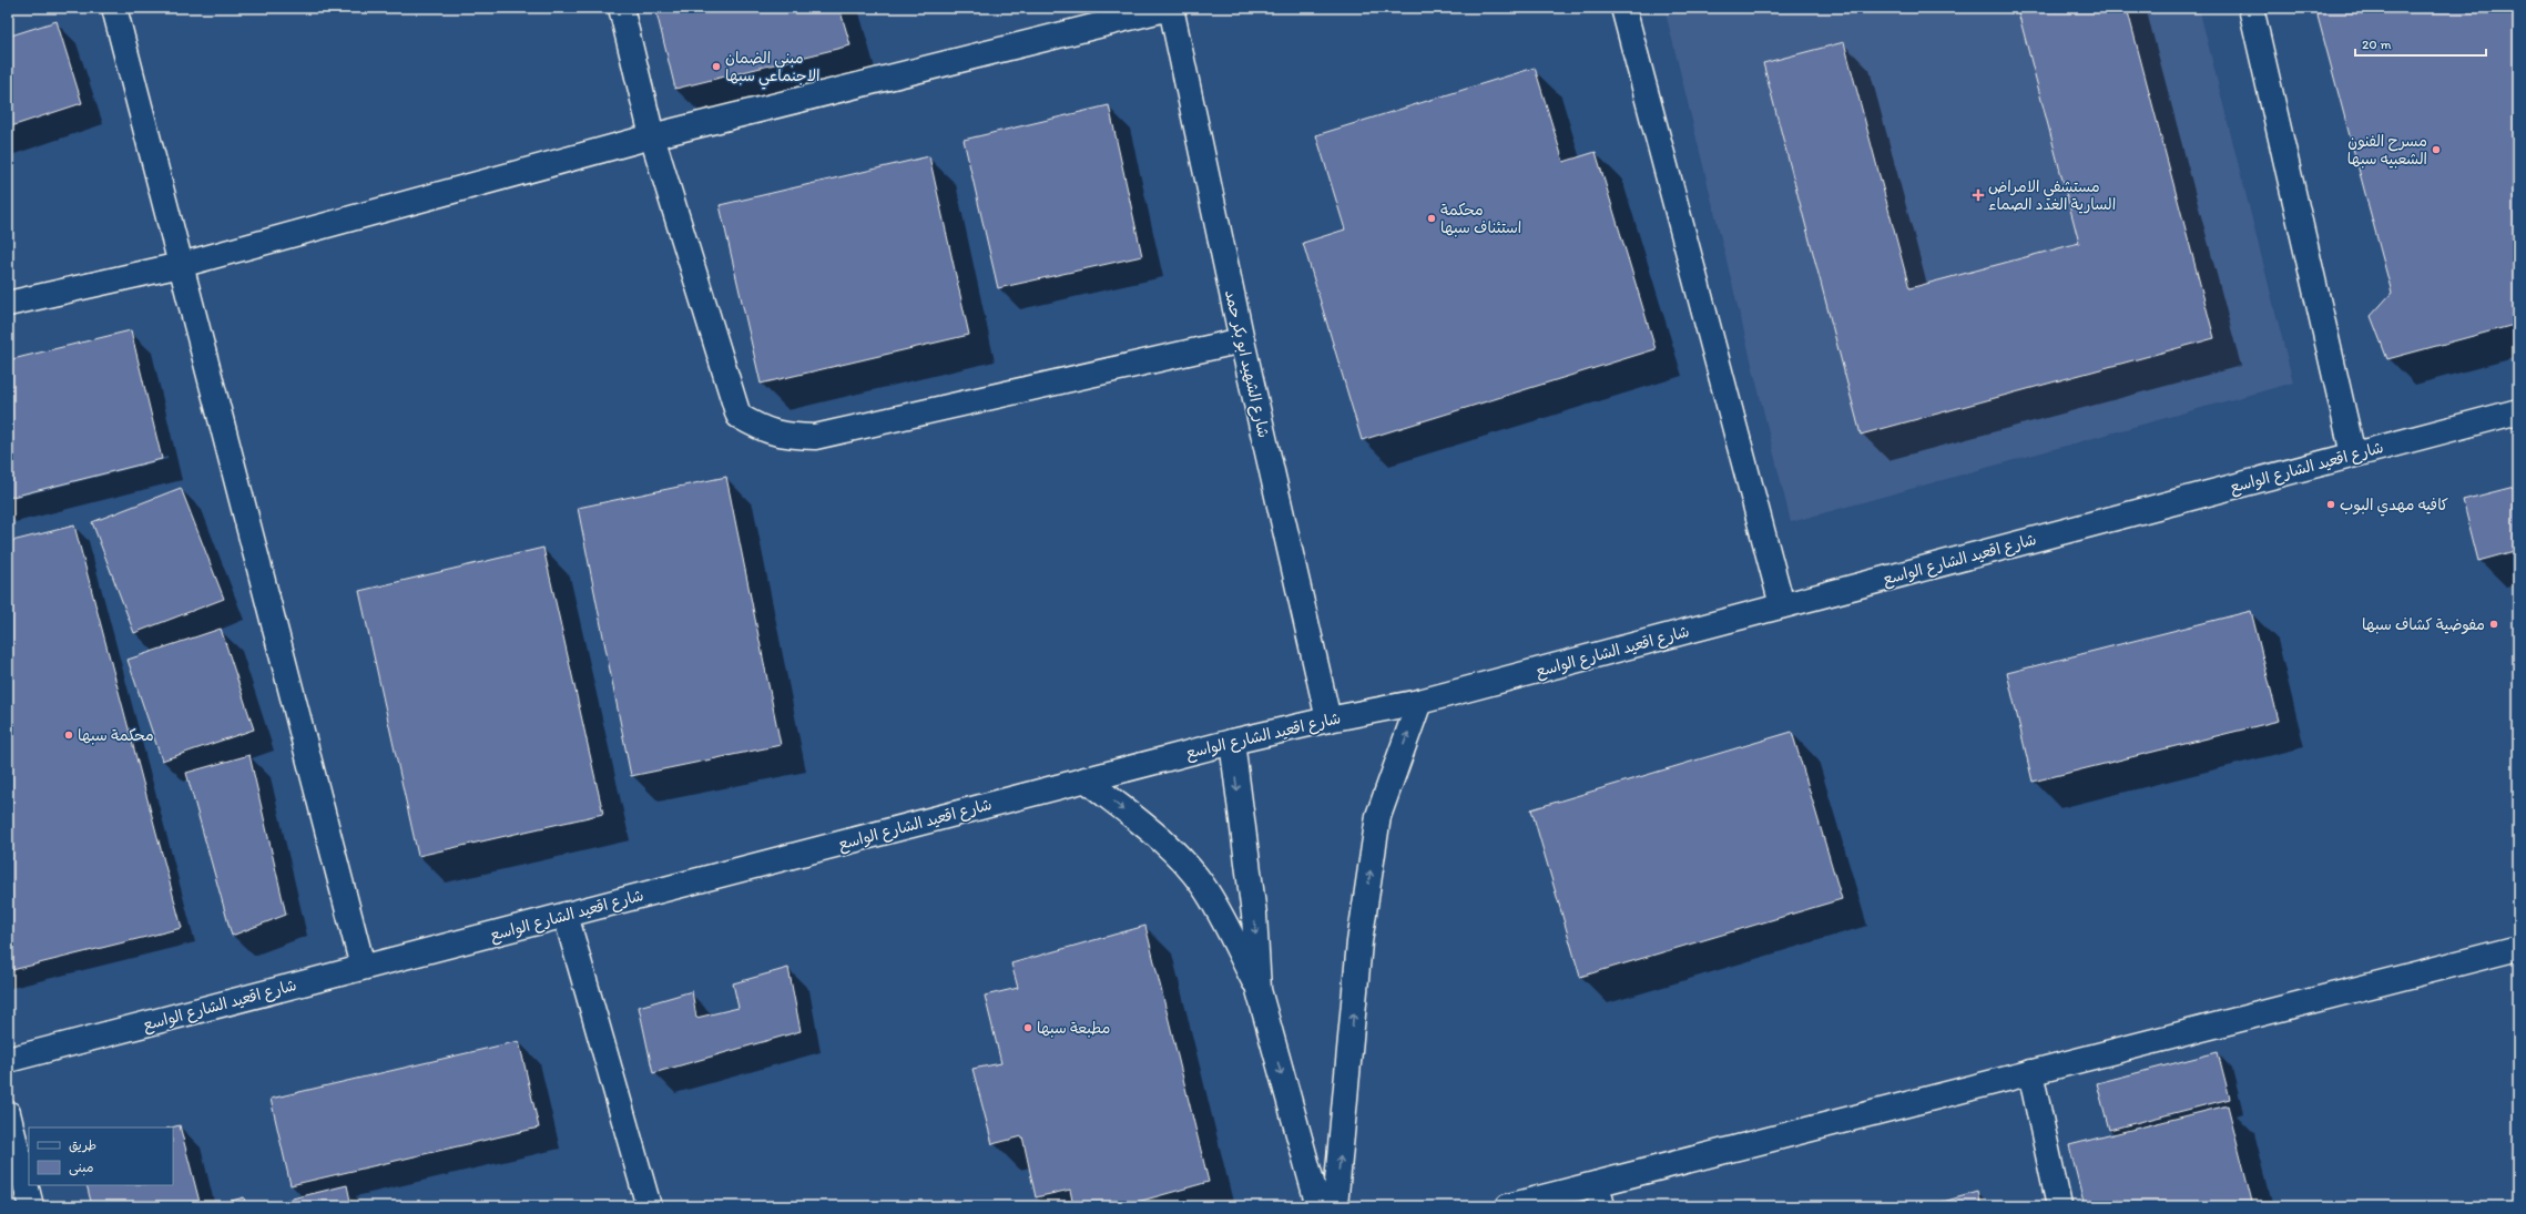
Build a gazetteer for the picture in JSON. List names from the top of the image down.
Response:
{
  "streets": {
    "street": ["شارع الشهيد ابو بكر حمد", "شارع اقعيد الشارع الواسع"]
  },
  "crossings": [
    ["شارع الشهيد ابو بكر حمد", "شارع اقعيد الشارع الواسع"]
  ],
  "places": {
    "other": [
      "مبني الضمان الاجنماعي سبها",
      "مسرح الفنون الشعبيه سبها",
      "محكمة استئناف سبها",
      "كافيه مهدي البوب",
      "مفوضية كشاف سبها",
      "محكمة سبها",
      "مطبعة سبها"
    ],
    "health": ["مستشفي الامراض السارية الغدد الصماء"]
  },
  "legend": ["طريق", "مبنى"],
  "scale_bar": "20 m"
}
